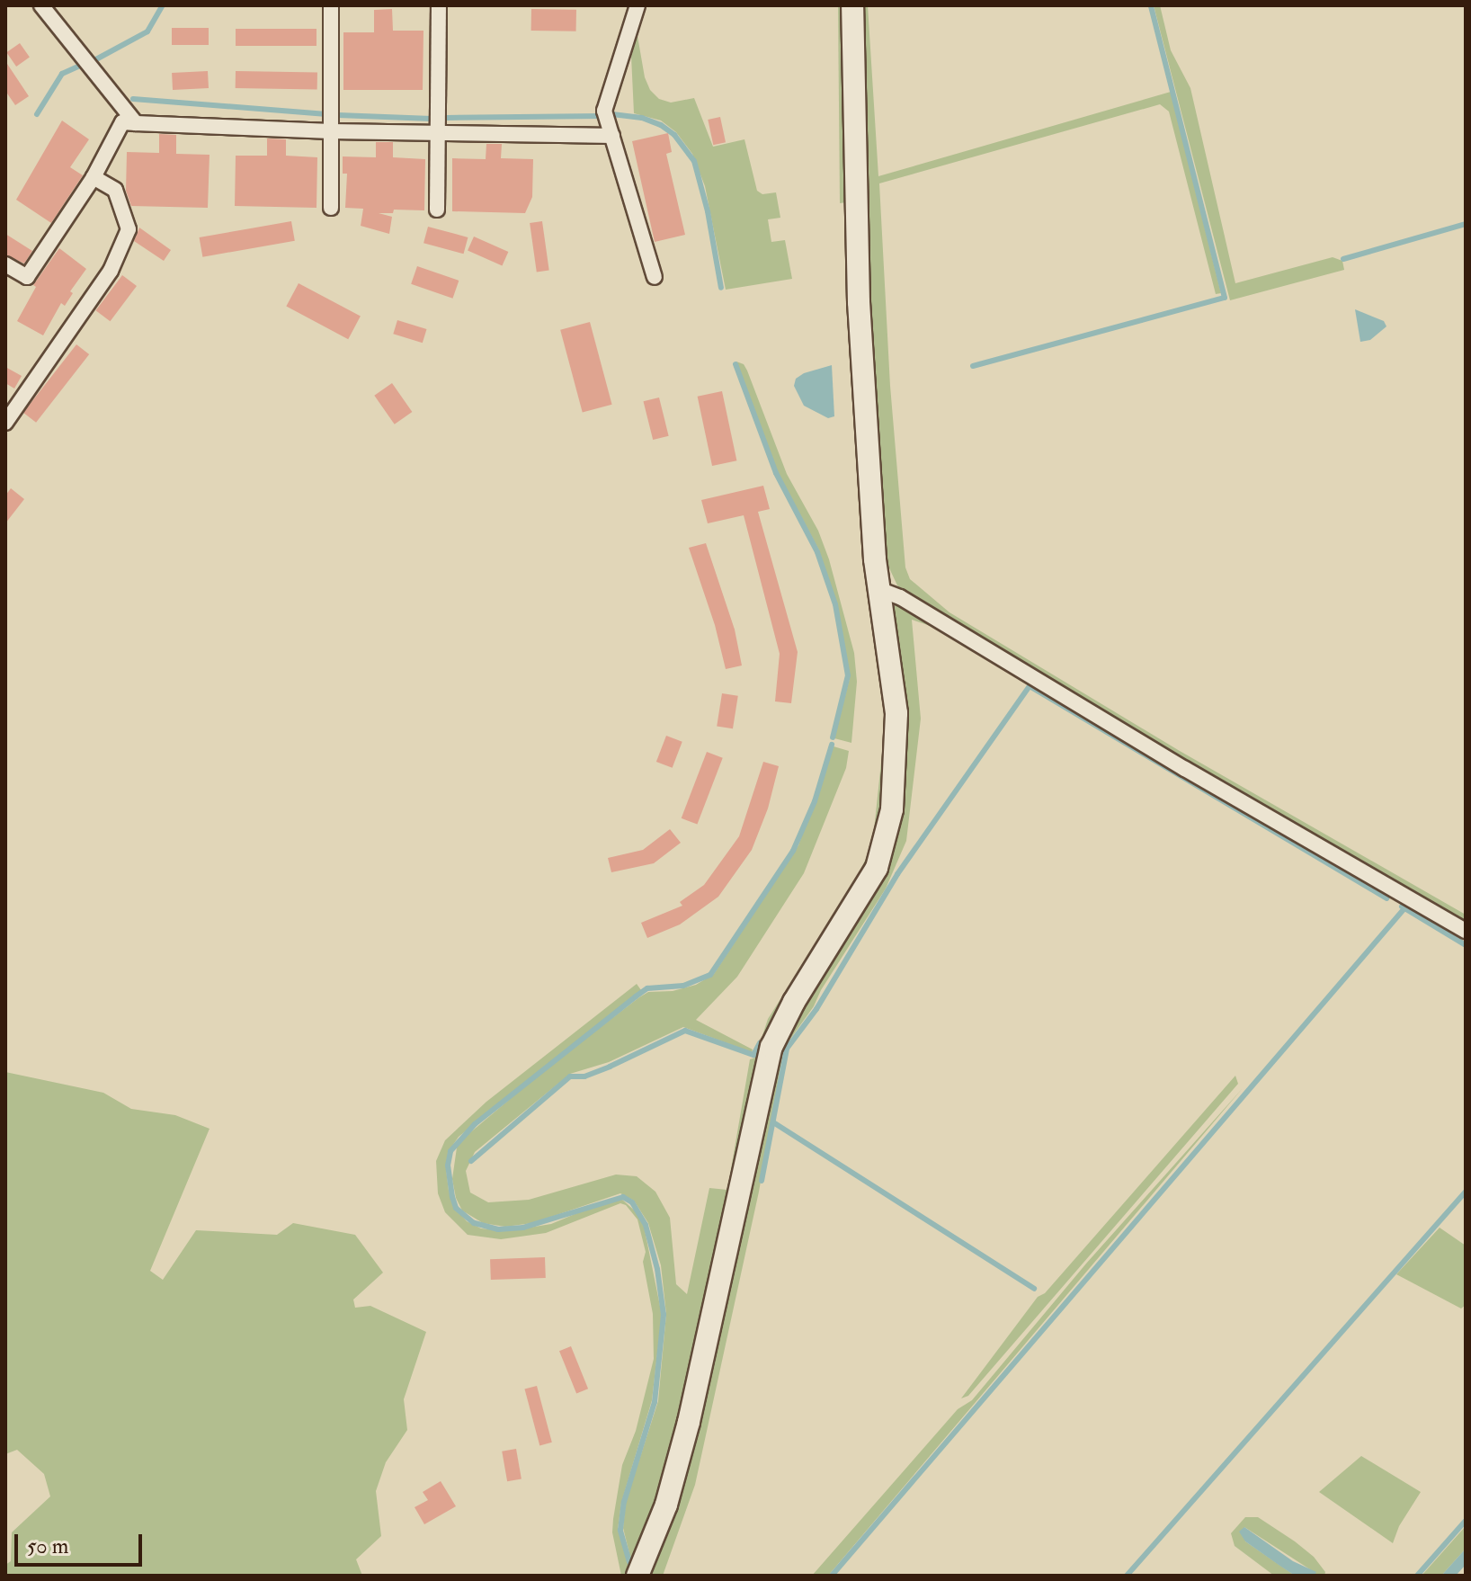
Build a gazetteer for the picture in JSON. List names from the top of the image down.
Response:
{
  "scale_bar": "50 m"
}
